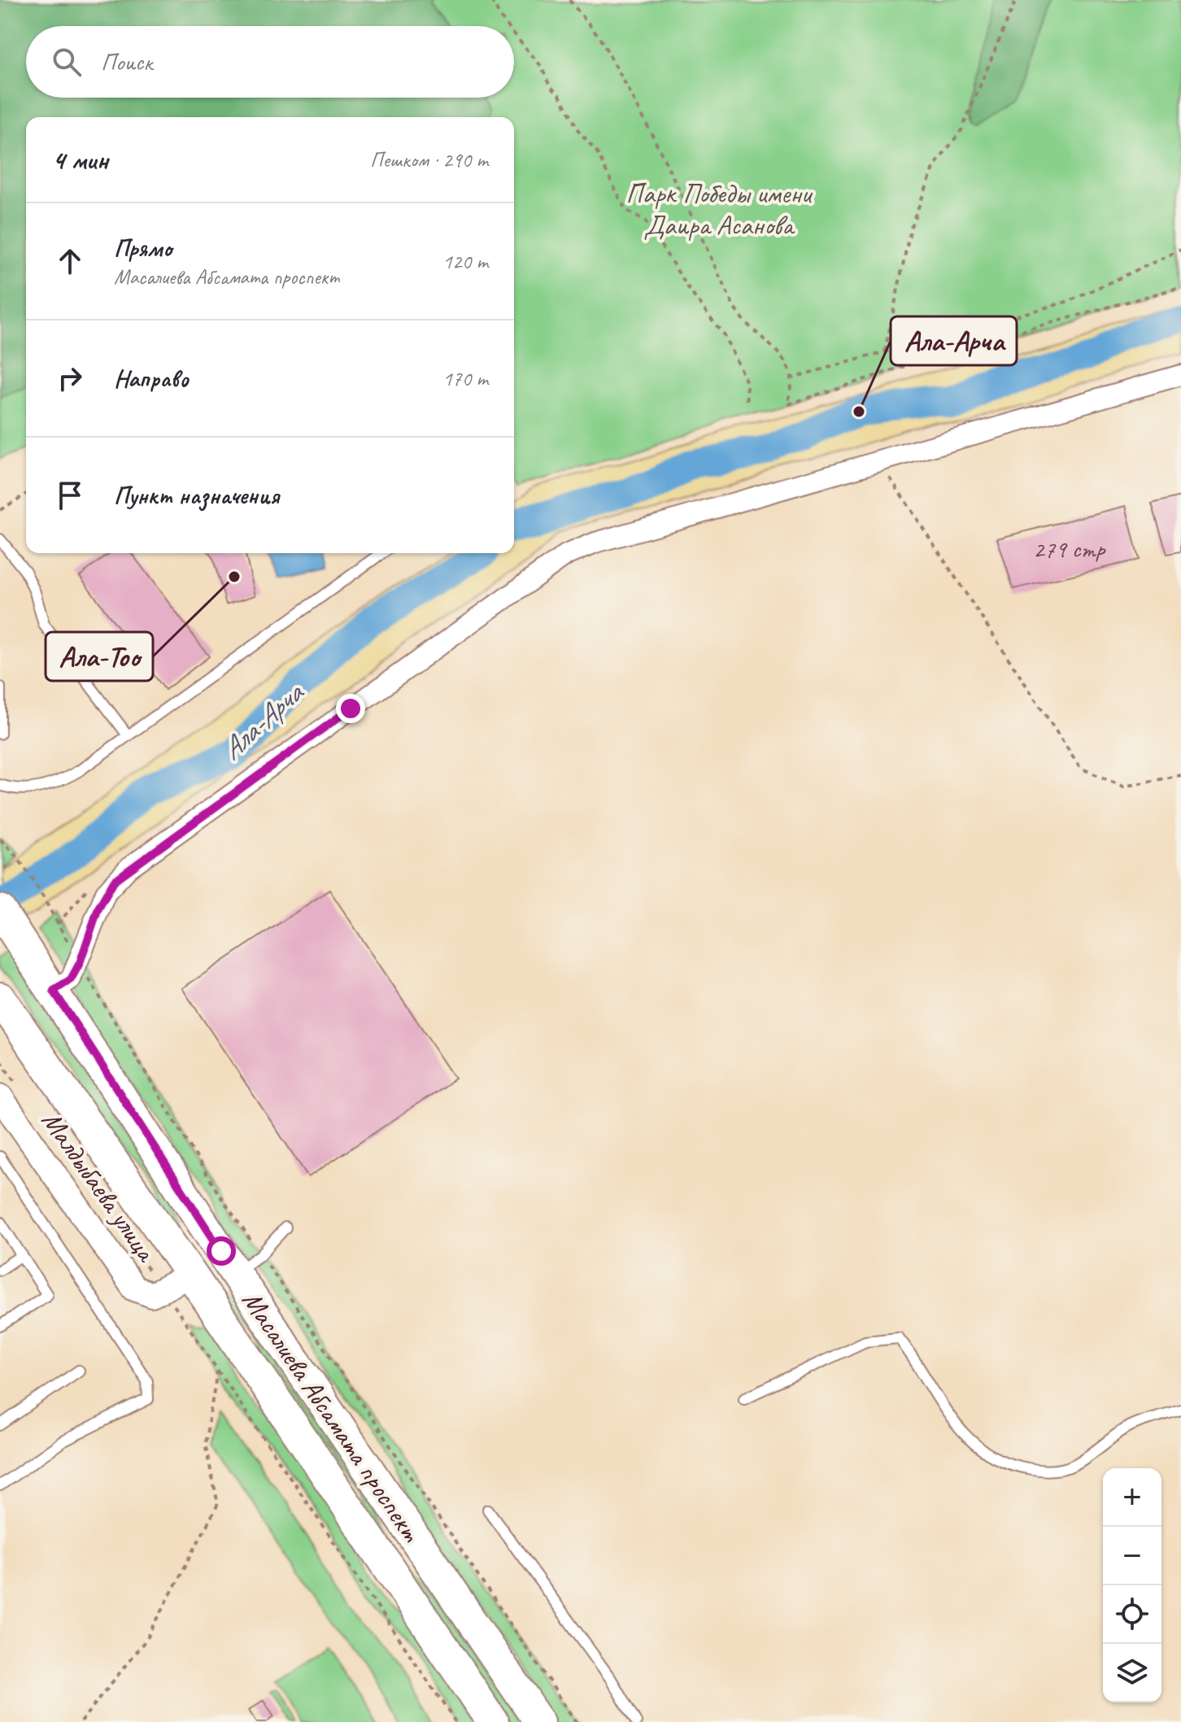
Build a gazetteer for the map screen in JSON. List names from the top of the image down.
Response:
{
  "streets": {
    "main road": ["Масалиева Абсамата проспект"],
    "street": ["Малдыбаева улица"]
  },
  "crossings": [
    ["Малдыбаева улица", "Масалиева Абсамата проспект"]
  ],
  "water": ["Ала-Арча"],
  "parks": ["Парк Победы имени Даира Асанова"],
  "places": ["Ала-Арча", "Ала-Тоо"],
  "house_numbers": ["279 стр"],
  "page": {
    "search": "Поиск",
    "heading": ["4 мин", "Пешком · 290 m"],
    "list": [
      ["Прямо", "Масалиева Абсамата проспект", "120 m"],
      ["Направо", "170 m"],
      "Пункт назначения"
    ],
    "map_buttons": ["+", "−"]
  }
}
